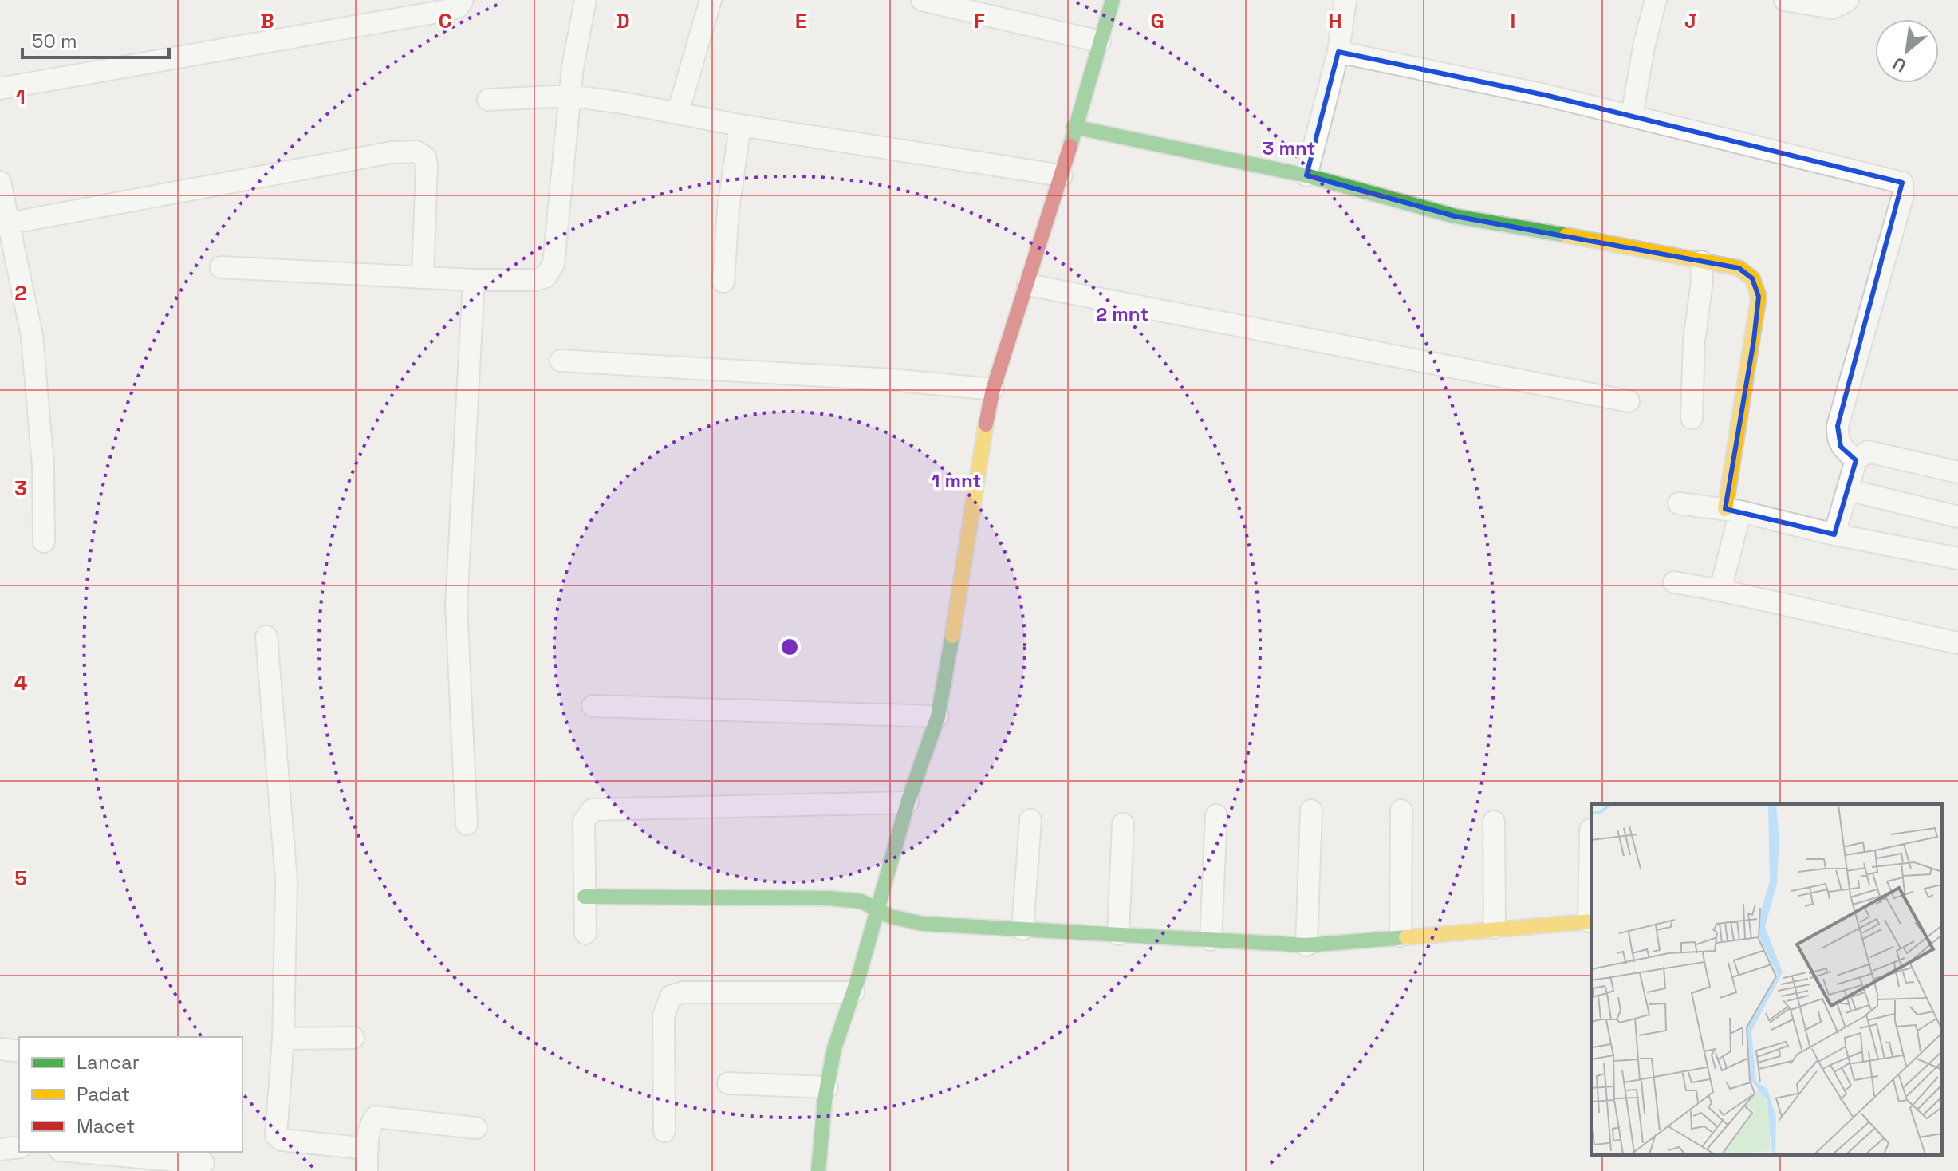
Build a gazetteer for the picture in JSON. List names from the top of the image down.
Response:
{
  "legend": ["Lancar", "Padat", "Macet"],
  "scale_bar": "50 m",
  "north": "bottom left",
  "grid": {
    "columns": [
      "B",
      "C",
      "D",
      "E",
      "F",
      "G",
      "H",
      "I",
      "J"
    ],
    "rows": [
      "1",
      "2",
      "3",
      "4",
      "5"
    ]
  },
  "rings": ["3 mnt", "2 mnt", "1 mnt"]
}
